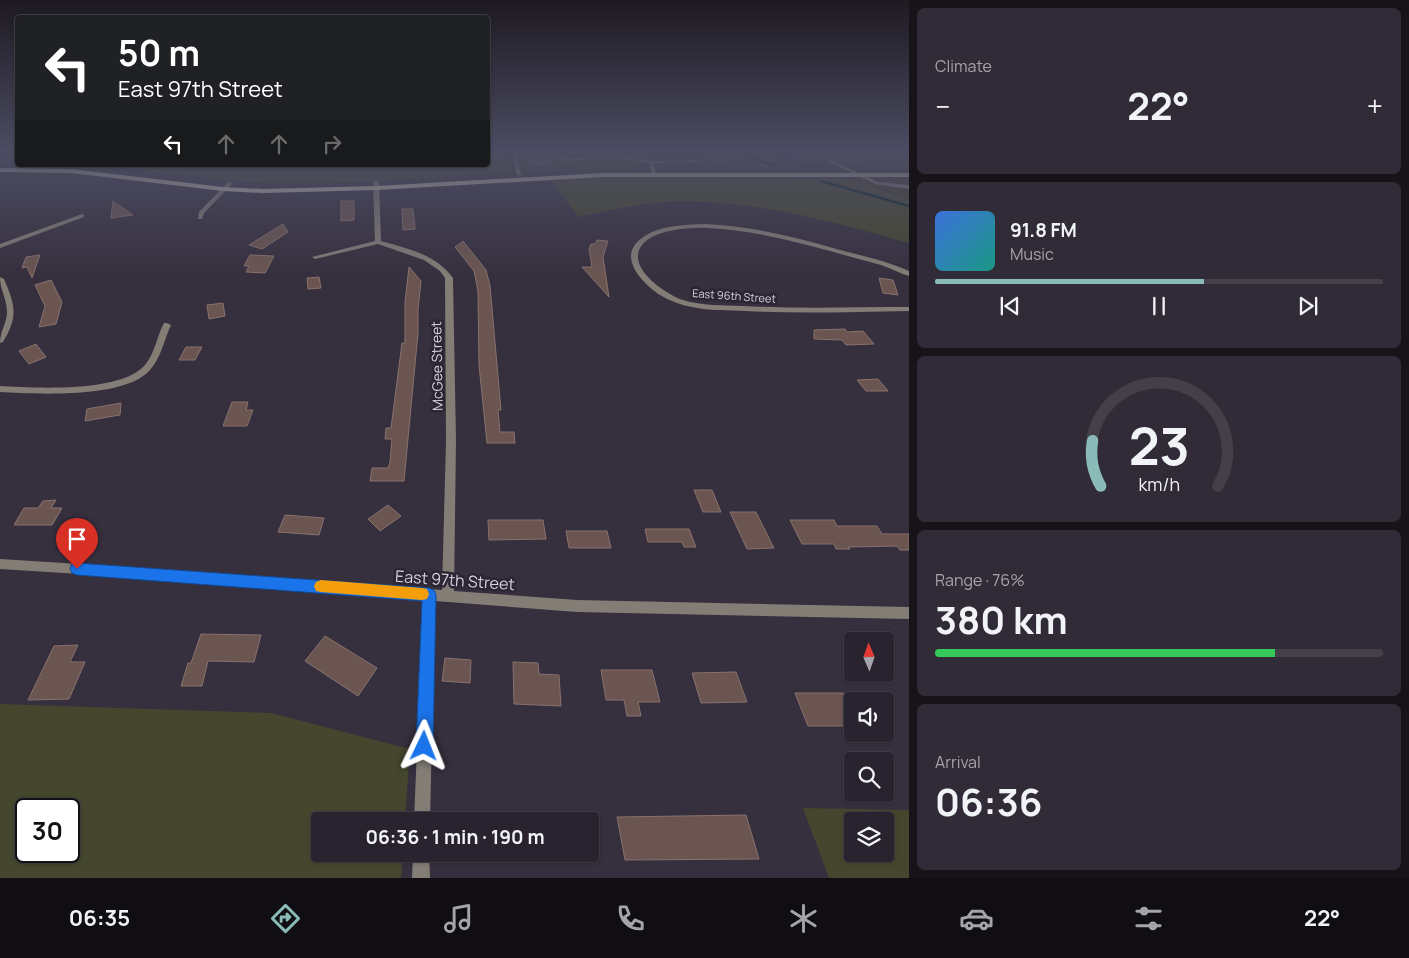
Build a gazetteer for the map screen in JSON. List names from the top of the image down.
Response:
{
  "streets": {
    "street": ["East 96th Street", "McGee Street", "East 97th Street"]
  },
  "crossings": [
    ["McGee Street", "East 97th Street"]
  ],
  "north": "top",
  "page": {
    "tile": [
      "Climate",
      ["Range · 76%", "380 km"],
      ["Arrival", "06:36"]
    ],
    "turn": ["50 m", "East 97th Street"],
    "heat": ["−", "22°", "+"],
    "song": ["91.8 FM", "Music"],
    "limit": "30",
    "trip": "06:36 · 1 min · 190 m",
    "tabs": ["06:35", "22°"],
    "gauge": ["23", "km/h"]
  }
}
